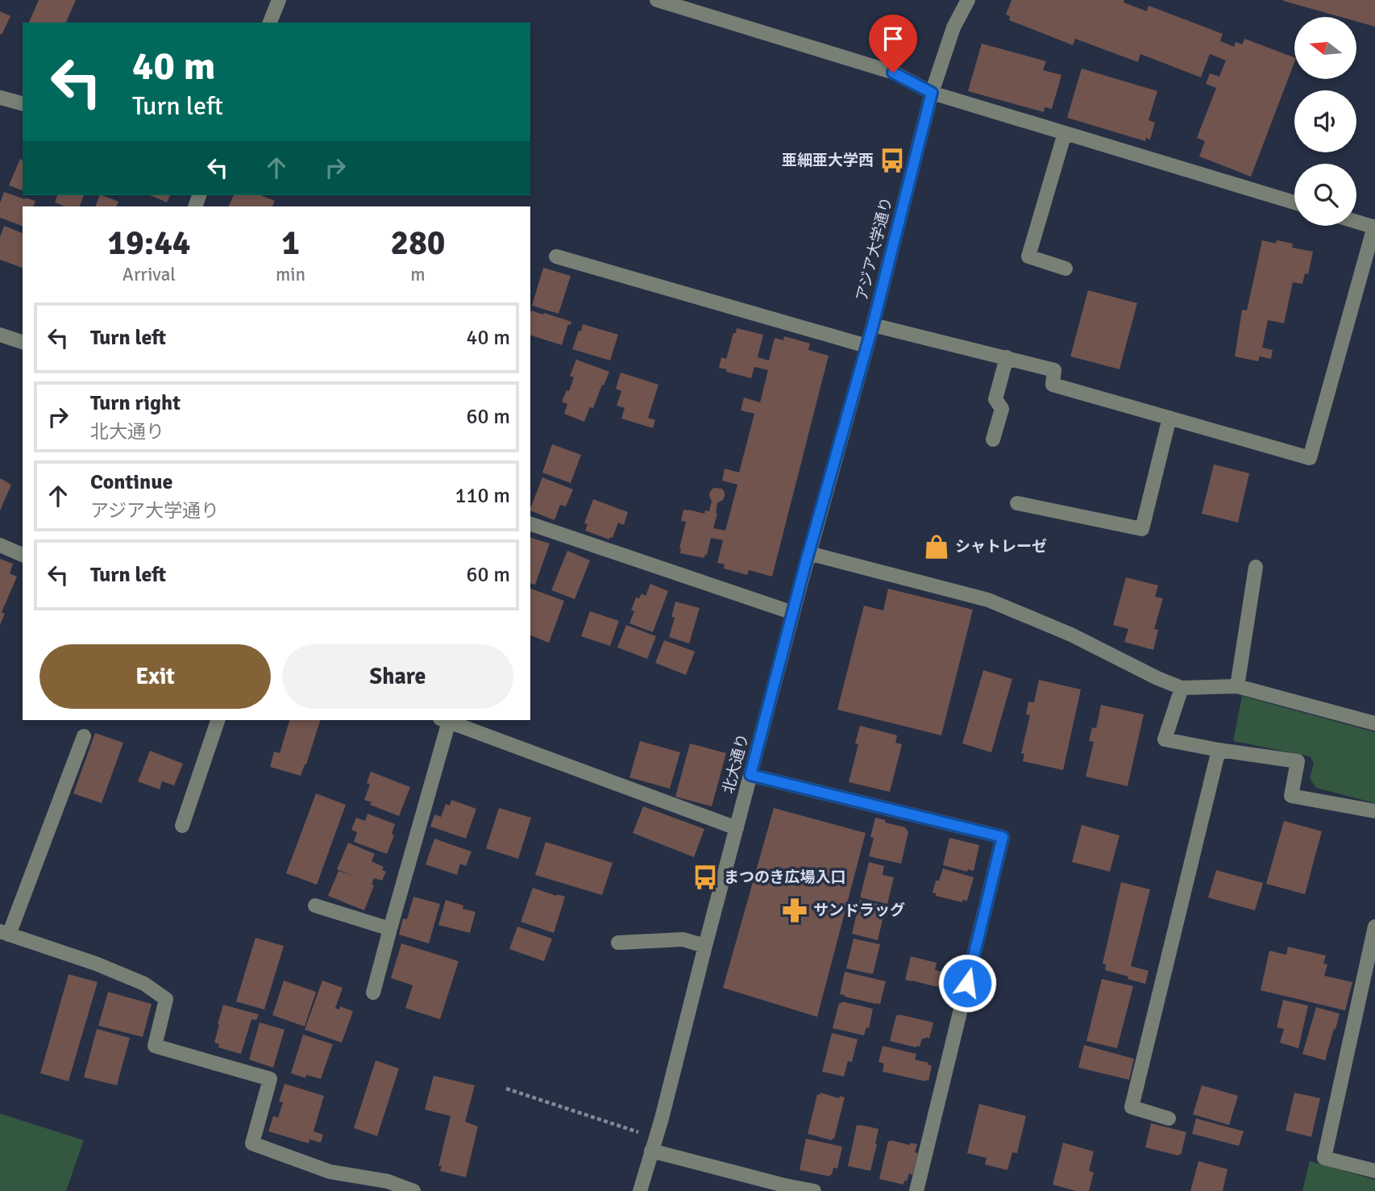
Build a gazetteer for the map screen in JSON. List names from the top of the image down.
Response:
{
  "streets": {
    "street": ["アジア大学通り", "北大通り"]
  },
  "crossings": [
    ["アジア大学通り", "北大通り"]
  ],
  "places": {
    "bus stop": ["亜細亜大学西", "まつのき広場入口"],
    "shop": ["シャトレーゼ"],
    "pharmacy": ["サンドラッグ"]
  },
  "north": "left",
  "page": {
    "turn": ["40 m", "Turn left"],
    "eta": [
      "19:44",
      "Arrival",
      "1",
      "min",
      "280",
      "m"
    ],
    "list": [
      {
        "name": "Turn left",
        "value": "40 m"
      },
      {
        "name": "Turn right",
        "note": "北大通り",
        "value": "60 m"
      },
      {
        "name": "Continue",
        "note": "アジア大学通り",
        "value": "110 m"
      },
      {
        "name": "Turn left",
        "value": "60 m"
      }
    ],
    "buttons": ["Exit", "Share"]
  }
}
